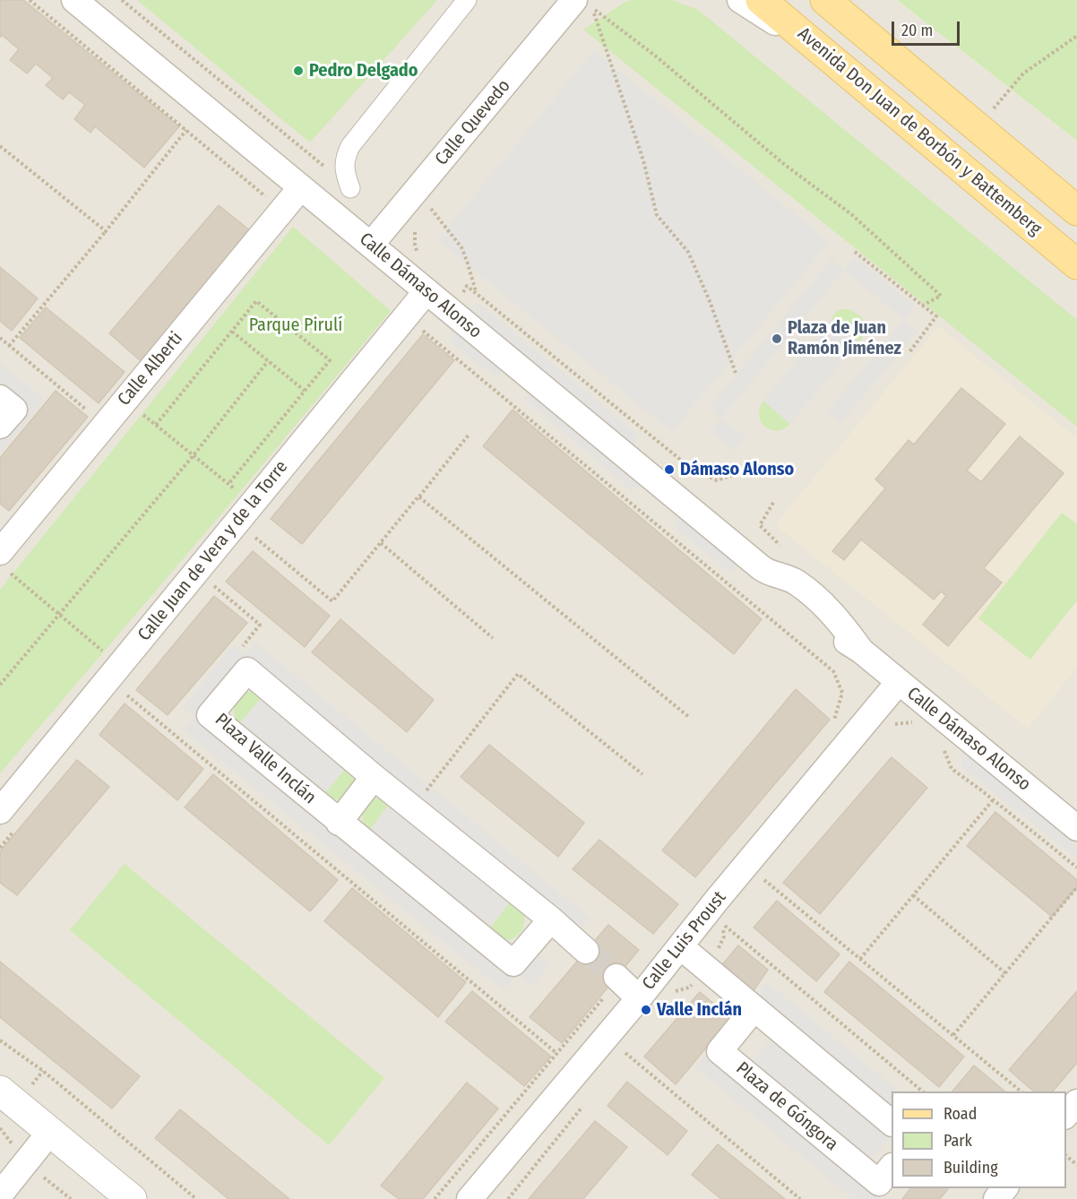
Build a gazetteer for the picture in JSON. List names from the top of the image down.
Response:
{
  "streets": {
    "main road": ["Avenida Don Juan de Borbón y Battemberg"],
    "street": [
      "Calle Quevedo",
      "Calle Dámaso Alonso",
      "Calle Alberti",
      "Calle Juan de Vera y de la Torre",
      "Plaza Valle Inclán",
      "Calle Luis Proust",
      "Plaza de Góngora"
    ]
  },
  "crossings": [
    ["Calle Quevedo", "Calle Dámaso Alonso"],
    ["Calle Dámaso Alonso", "Calle Alberti"],
    ["Calle Dámaso Alonso", "Calle Juan de Vera y de la Torre"],
    ["Calle Dámaso Alonso", "Calle Luis Proust"]
  ],
  "parks": ["Parque Pirulí"],
  "places": [
    "Pedro Delgado",
    "Plaza de Juan Ramón Jiménez",
    "Dámaso Alonso",
    "Valle Inclán"
  ],
  "legend": ["Road", "Park", "Building"],
  "scale_bar": "20 m"
}
